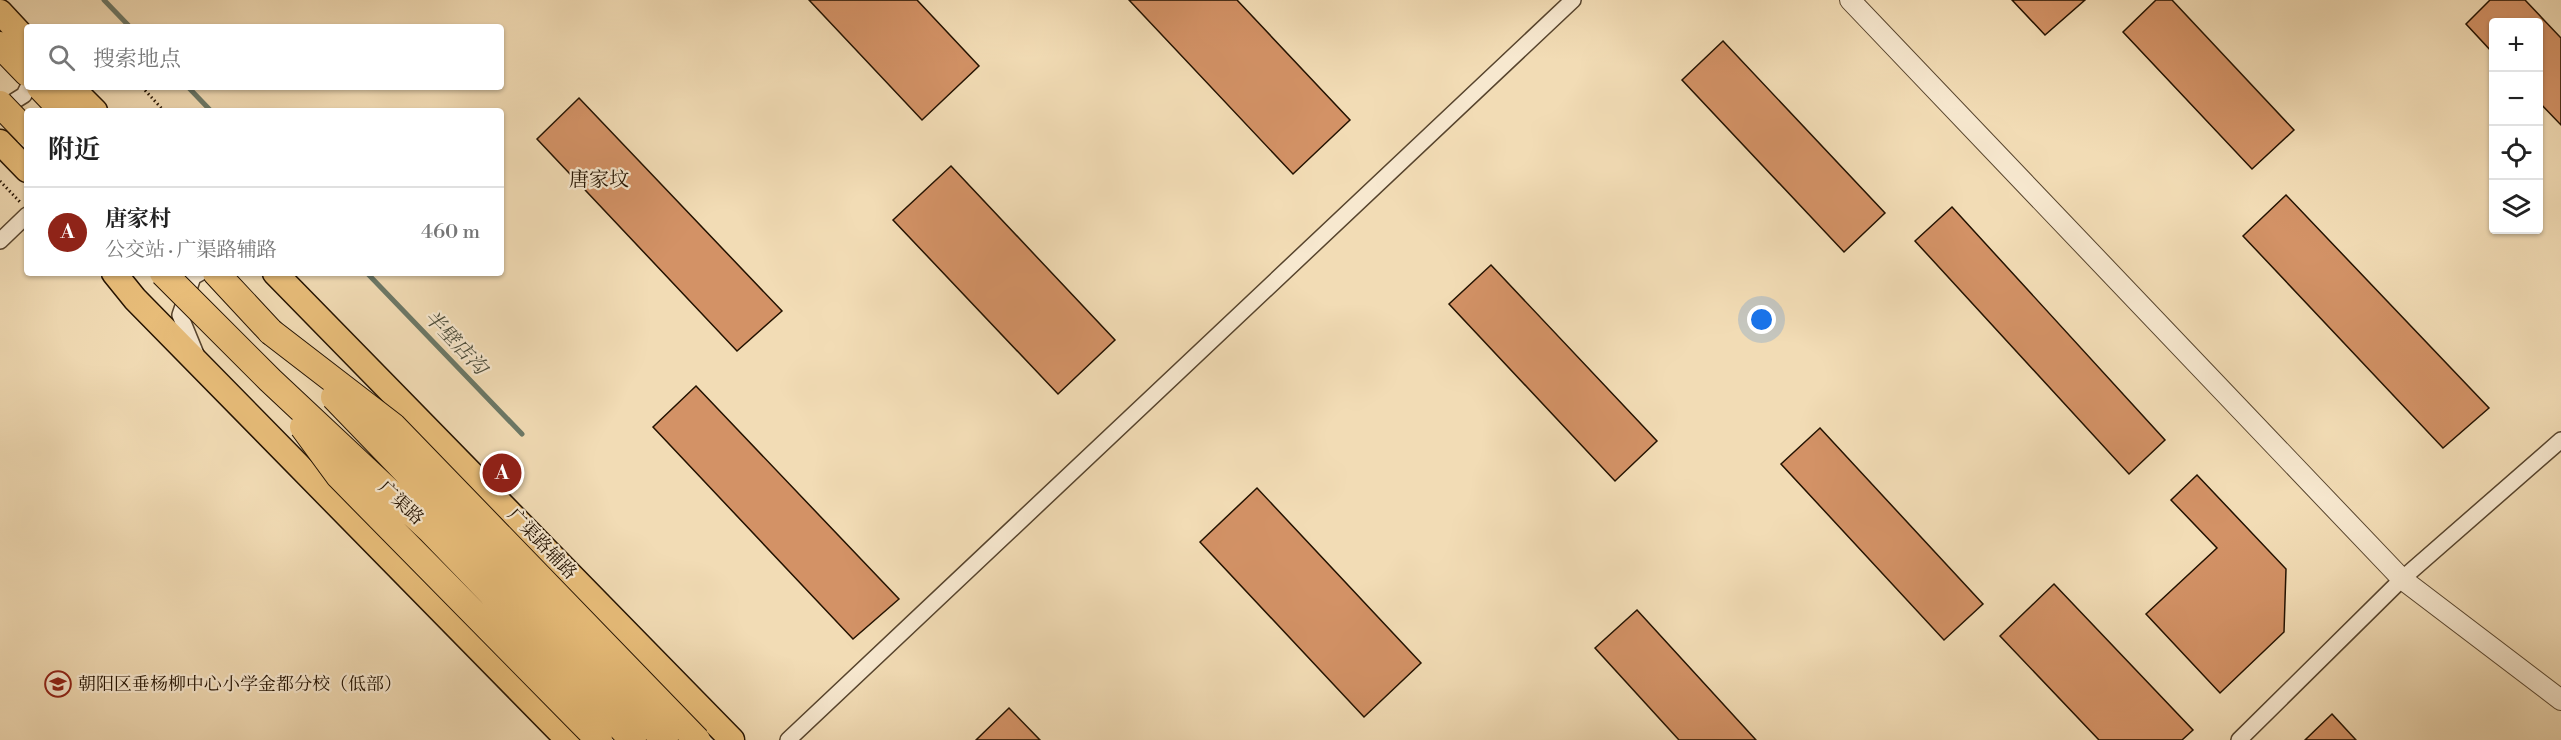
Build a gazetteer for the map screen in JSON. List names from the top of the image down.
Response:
{
  "streets": {
    "highway": ["广渠路"],
    "main road": ["广渠路辅路"]
  },
  "districts": ["唐家坟"],
  "water": ["半壁店沟"],
  "places": {
    "school or university": ["朝阳区垂杨柳中心小学金都分校（低部）"]
  },
  "page": {
    "map_buttons": ["+", "−"],
    "search": "搜索地点",
    "heading": "附近",
    "list": [
      {
        "mark": "A",
        "name": "唐家村",
        "note": "公交站 · 广渠路辅路",
        "value": "460 m"
      }
    ],
    "pins": "A"
  }
}
